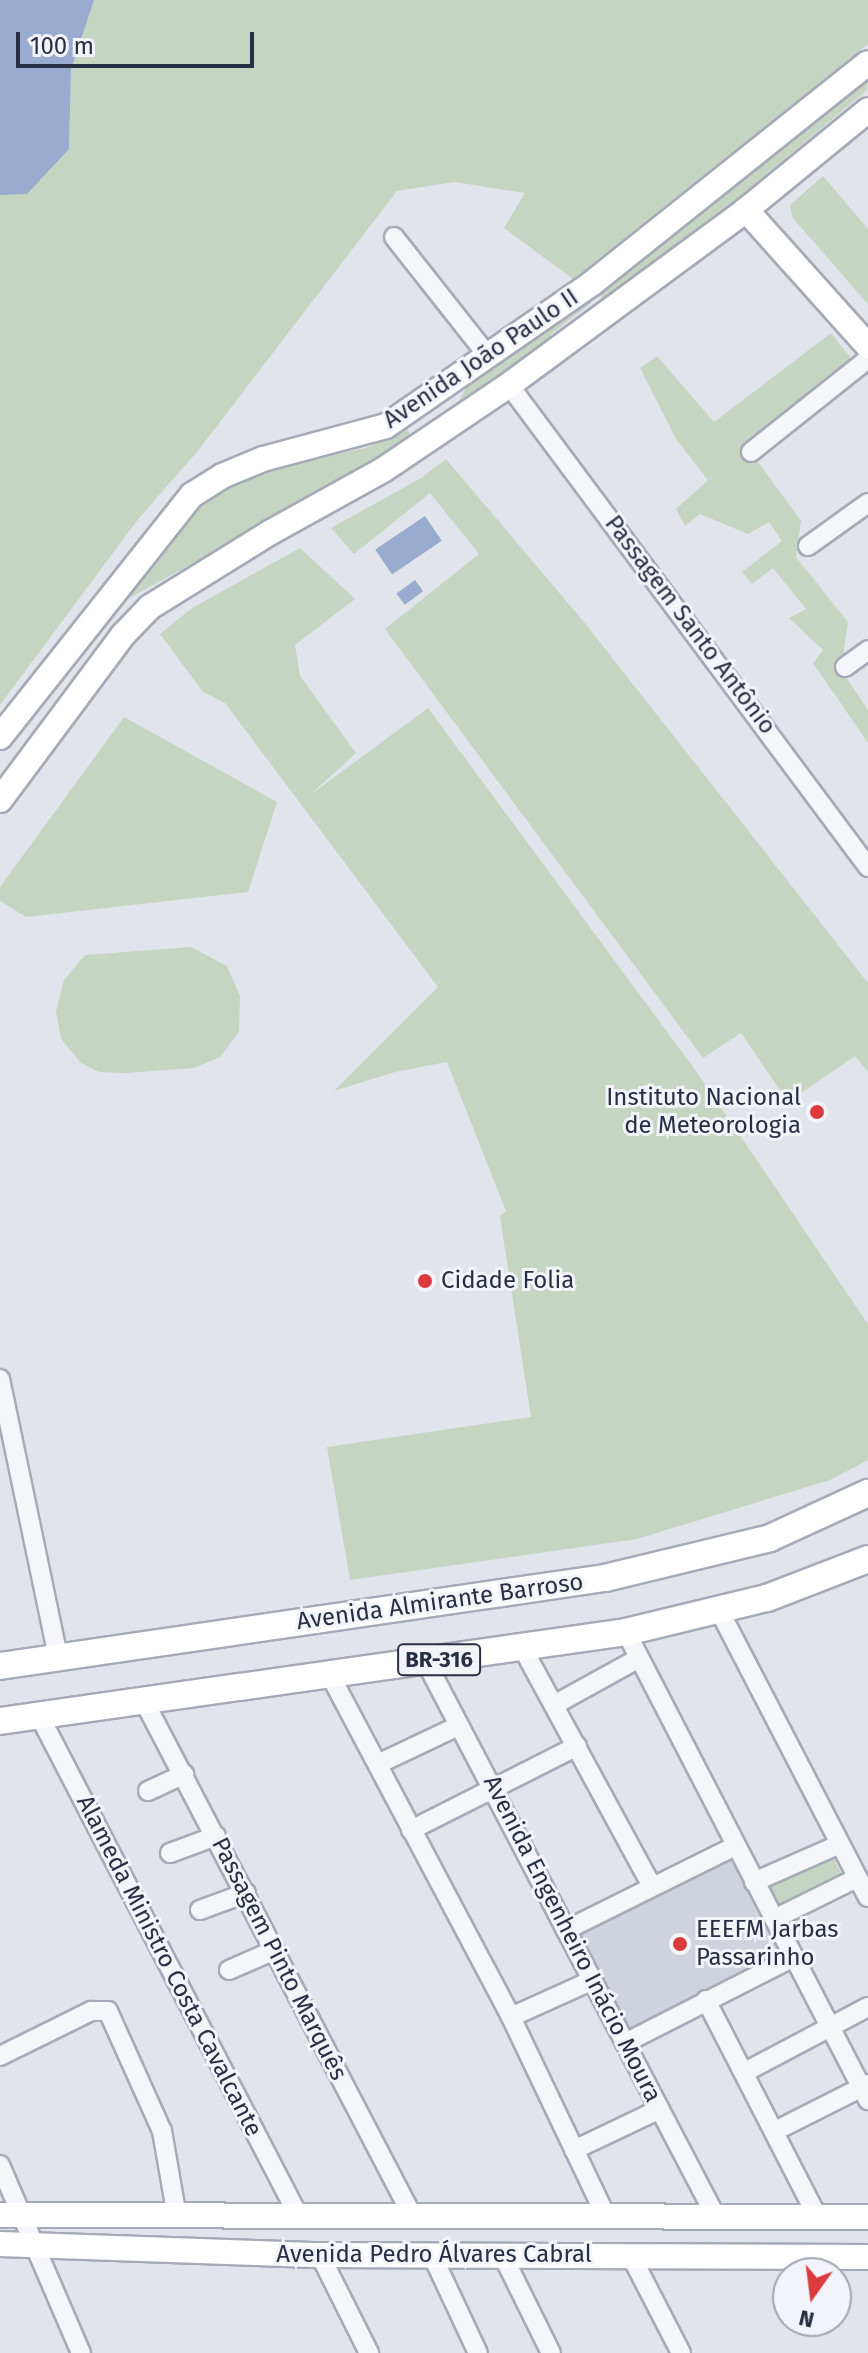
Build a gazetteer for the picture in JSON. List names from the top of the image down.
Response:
{
  "streets": {
    "highway": ["Avenida Almirante Barroso", "BR-316"],
    "main road": ["Avenida João Paulo II", "Avenida Pedro Álvares Cabral"],
    "street": [
      "Passagem Santo Antônio",
      "Avenida Engenheiro Inácio Moura",
      "Passagem Pinto Marquês",
      "Alameda Ministro Costa Cavalcante"
    ]
  },
  "crossings": [
    ["Avenida João Paulo II", "Passagem Santo Antônio"],
    ["BR-316", "Avenida Engenheiro Inácio Moura"],
    ["BR-316", "Passagem Pinto Marquês"],
    ["BR-316", "Alameda Ministro Costa Cavalcante"],
    ["Avenida Engenheiro Inácio Moura", "Avenida Pedro Álvares Cabral"],
    ["Passagem Pinto Marquês", "Avenida Pedro Álvares Cabral"],
    ["Alameda Ministro Costa Cavalcante", "Avenida Pedro Álvares Cabral"]
  ],
  "places": ["Instituto Nacional de Meteorologia", "Cidade Folia", "EEEFM Jarbas Passarinho"],
  "scale_bar": "100 m",
  "north": "bottom"
}
